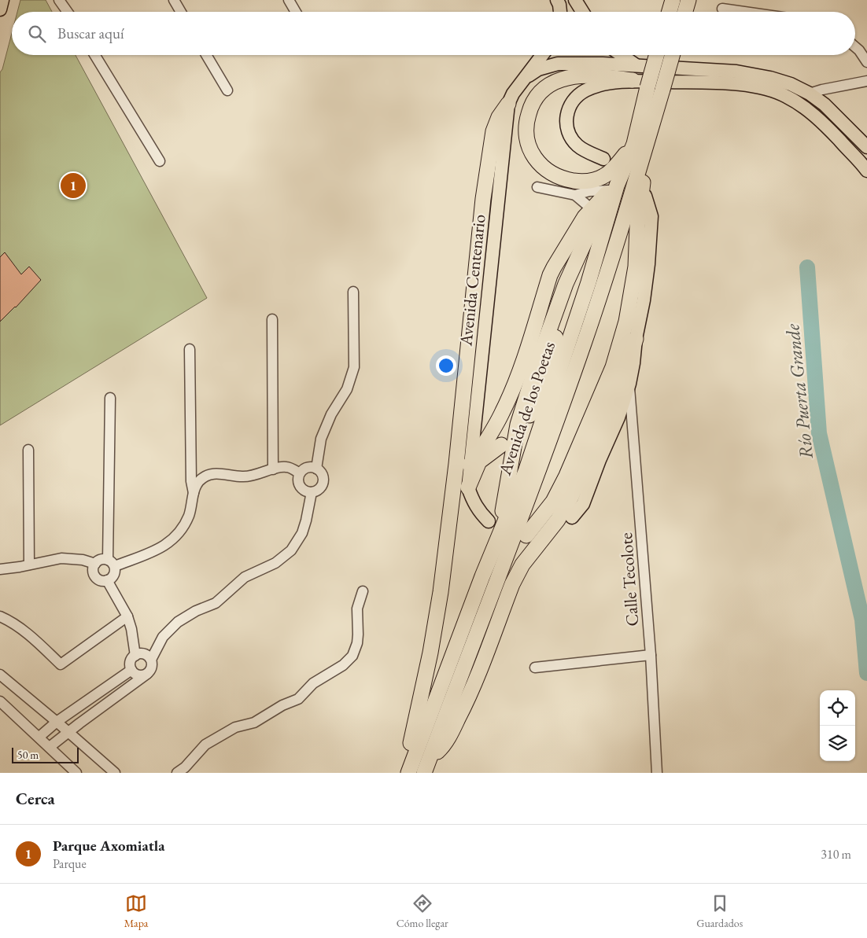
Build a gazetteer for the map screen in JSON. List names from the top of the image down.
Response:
{
  "streets": {
    "highway": ["Avenida de los Poetas"],
    "main road": ["Avenida Centenario"],
    "street": ["Calle Tecolote"]
  },
  "water": ["Río Puerta Grande"],
  "scale_bar": "50 m",
  "page": {
    "search": "Buscar aquí",
    "pins": "1",
    "scale": "50 m",
    "heading": "Cerca",
    "list": [
      {
        "mark": "1",
        "name": "Parque Axomiatla",
        "note": "Parque",
        "value": "310 m"
      }
    ],
    "nav": ["Mapa", "Cómo llegar", "Guardados"]
  }
}
